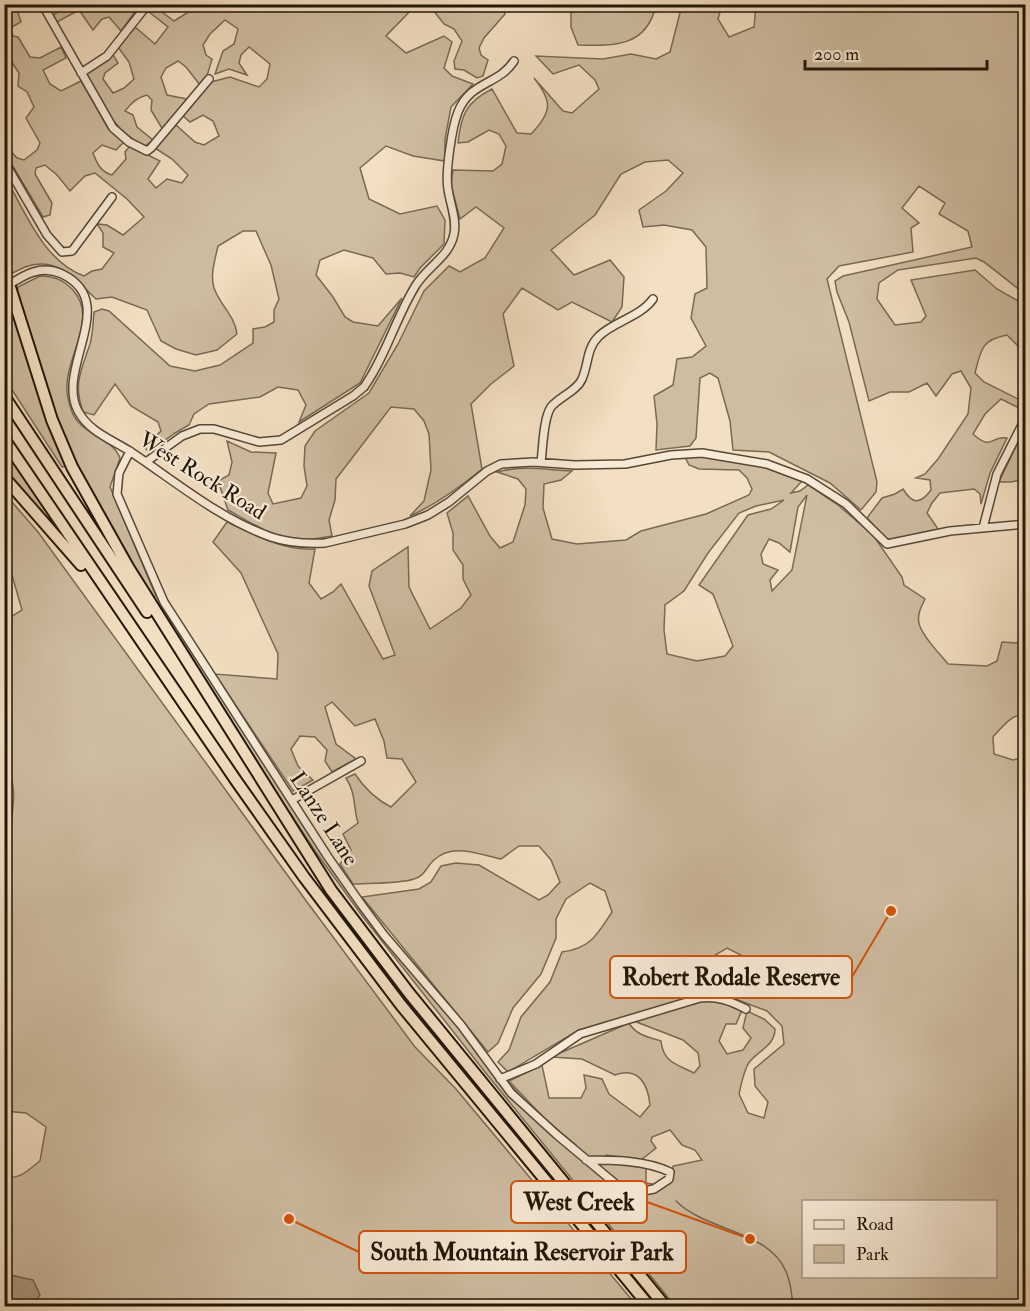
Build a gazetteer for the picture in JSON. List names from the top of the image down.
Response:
{
  "streets": {
    "street": ["West Rock Road", "Lanze Lane"]
  },
  "crossings": [
    ["West Rock Road", "Lanze Lane"]
  ],
  "places": ["Robert Rodale Reserve", "South Mountain Reservoir Park", "West Creek"],
  "legend": ["Road", "Park"],
  "scale_bar": "200 m"
}
